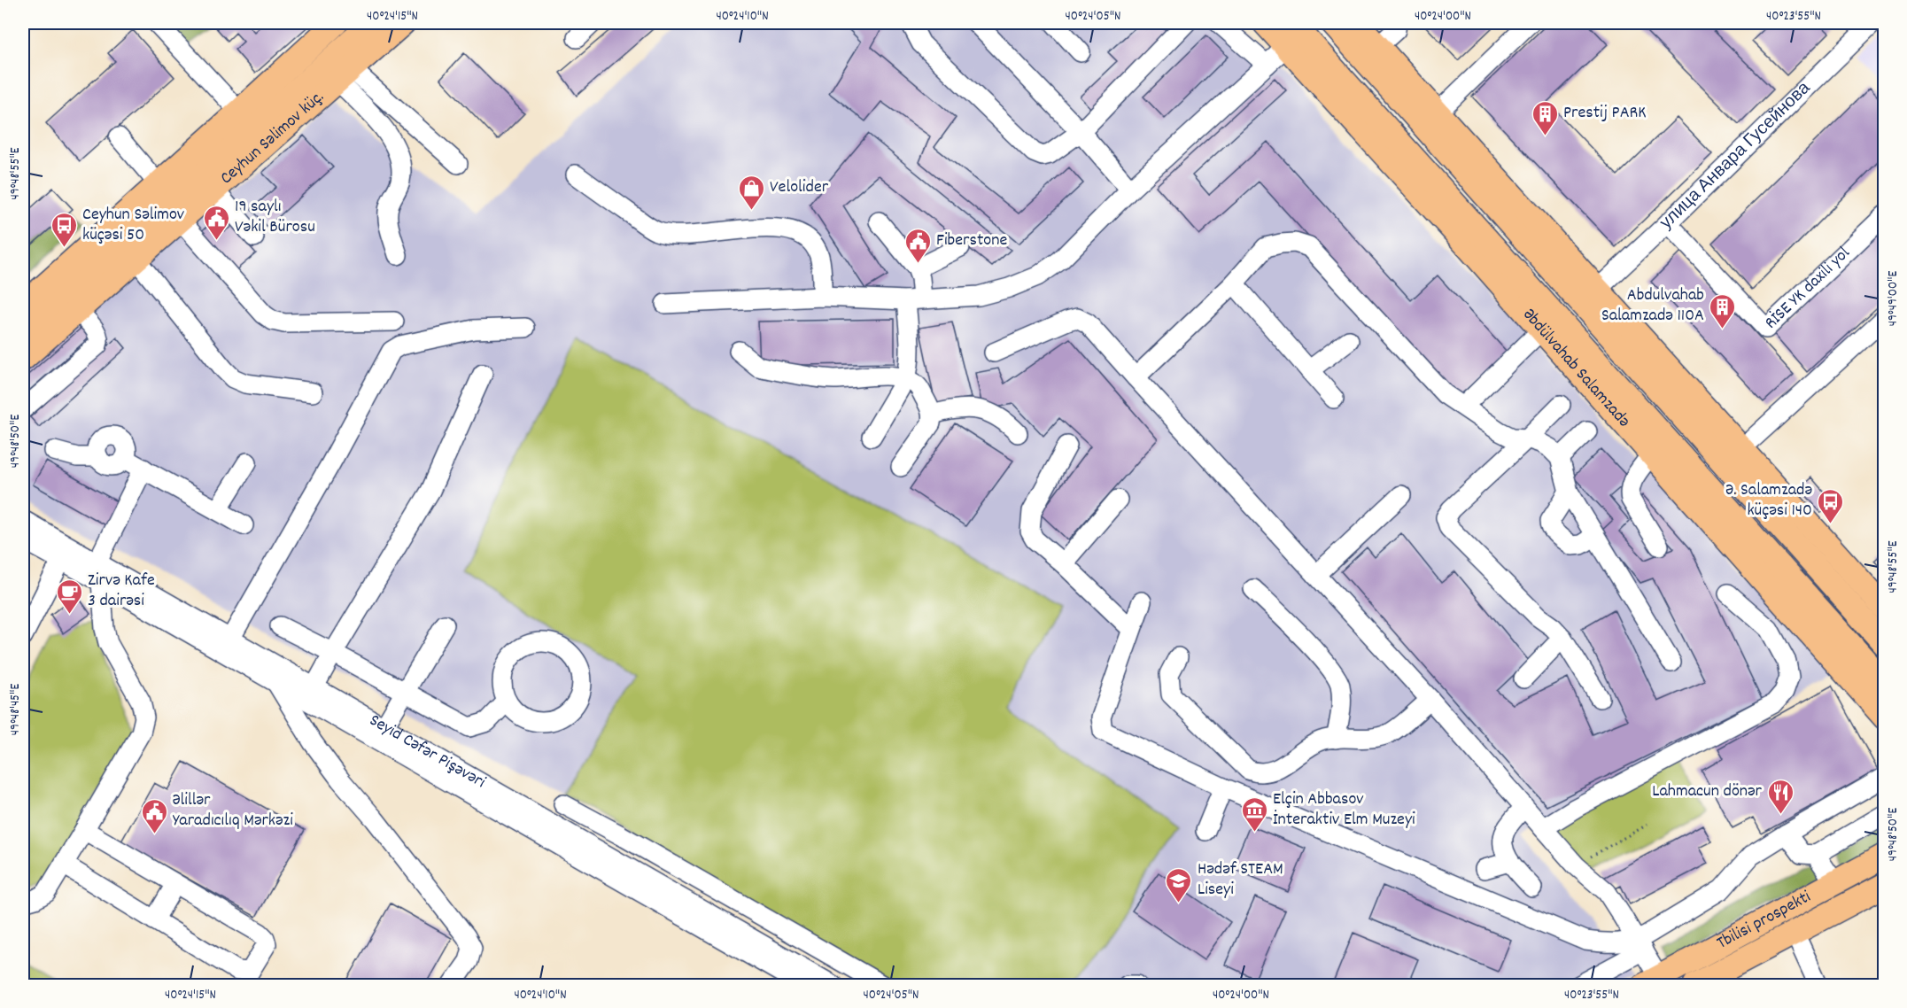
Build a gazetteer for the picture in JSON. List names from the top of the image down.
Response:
{
  "streets": {
    "main road": ["Ceyhun Səlimov küç.", "Əbdülvahab Salamzadə", "Tbilisi prospekti"],
    "street": ["улица Анвара Гусейнова", "RİSE YK daxili yol", "Seyid Cəfər Pişəvəri"]
  },
  "crossings": [
    ["улица Анвара Гусейнова", "RİSE YK daxili yol"]
  ],
  "places": {
    "building": ["Prestij PARK", "Abdulvahab Salamzadə 110A"],
    "shop": ["Velolider"],
    "public building": ["19 saylı Vəkil Bürosu", "Fiberstone", "Əlillər Yaradıcılıq Mərkəzi"],
    "bus stop": ["Ceyhun Səlimov küçəsi 50", "Ə. Salamzadə küçəsi 140"],
    "cafe": ["Zirvə Kafe 3 dairəsi"],
    "restaurant": ["Lahmacun dönər"],
    "museum": ["Elçin Abbasov İnteraktiv Elm Muzeyi"],
    "school or university": ["Hədəf STEAM Liseyi"]
  },
  "coordinates": [
    "40°24'15\"N",
    "40°24'10\"N",
    "40°24'05\"N",
    "40°24'00\"N",
    "40°23'55\"N",
    "49°48'55\"E",
    "49°49'00\"E",
    "49°48'50\"E",
    "49°48'45\"E"
  ]
}
